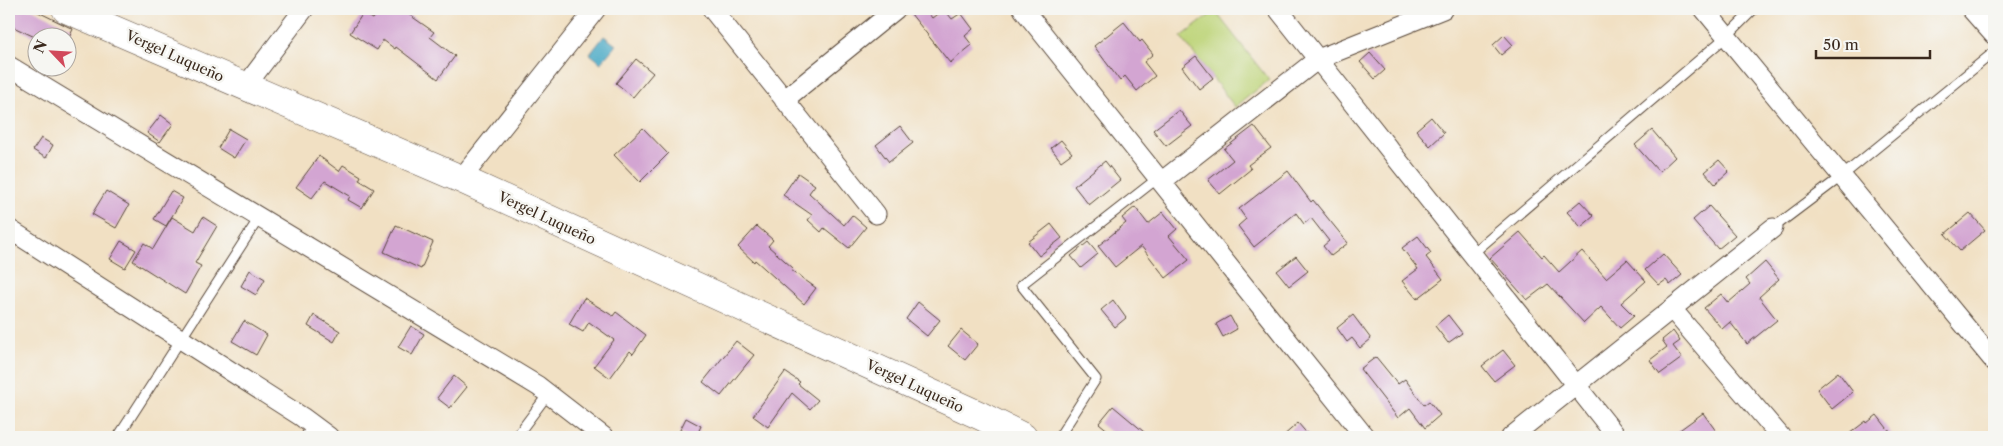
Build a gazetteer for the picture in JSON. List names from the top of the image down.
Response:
{
  "streets": {
    "main road": ["Vergel Luqueño"]
  },
  "scale_bar": "50 m",
  "north": "top left"
}
